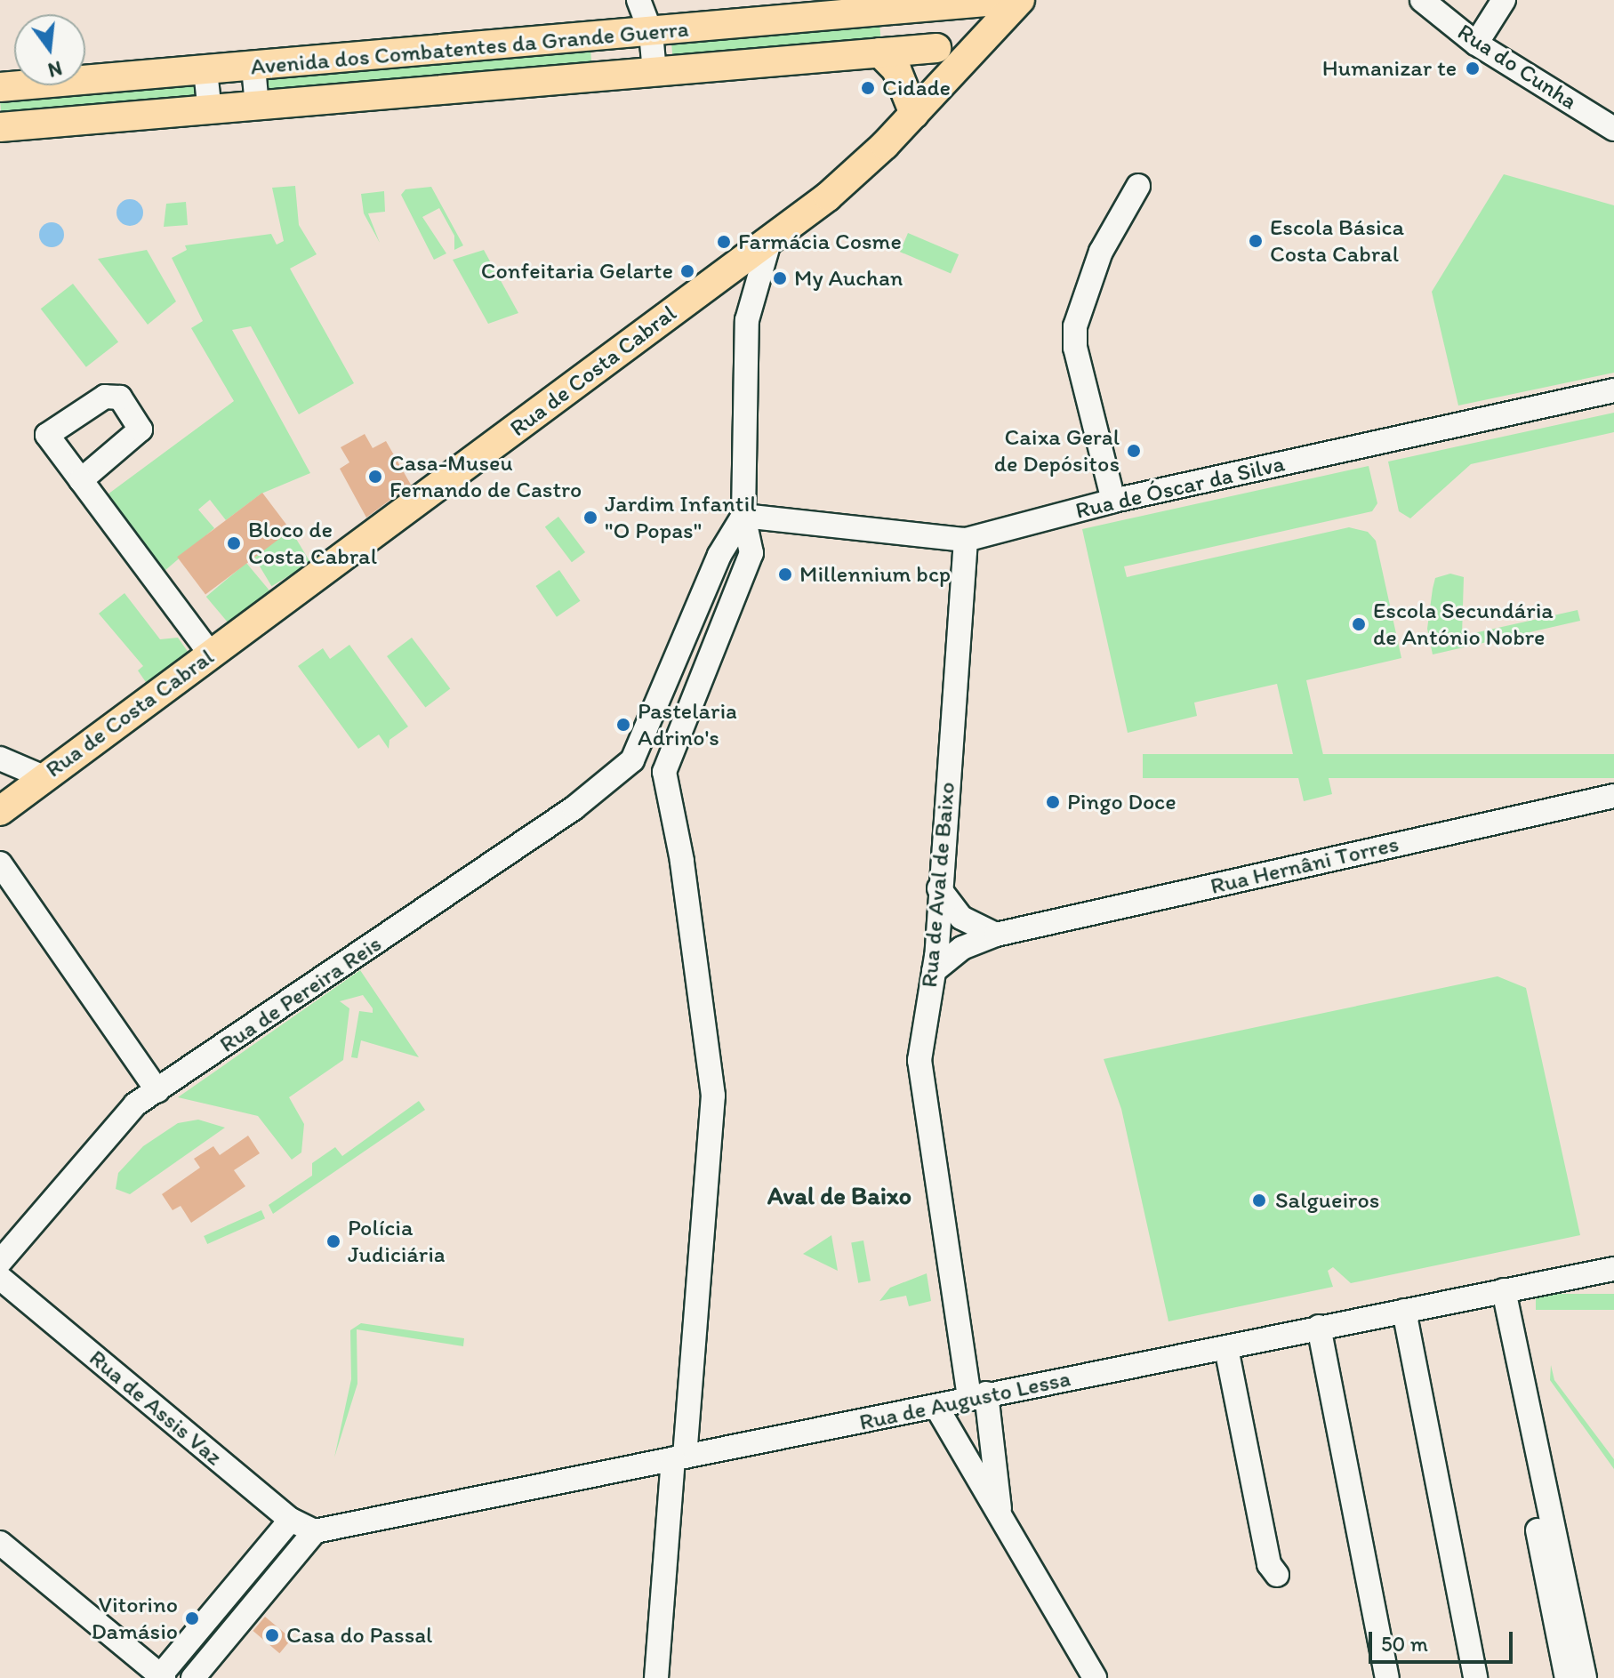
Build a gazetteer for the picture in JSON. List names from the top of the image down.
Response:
{
  "streets": {
    "main road": ["Avenida dos Combatentes da Grande Guerra", "Rua de Costa Cabral"],
    "street": [
      "Rua do Cunha",
      "Rua de Óscar da Silva",
      "Rua Hernâni Torres",
      "Rua de Aval de Baixo",
      "Rua de Pereira Reis",
      "Rua de Augusto Lessa",
      "Rua de Assis Vaz"
    ]
  },
  "crossings": [
    ["Rua de Óscar da Silva", "Rua de Aval de Baixo"],
    ["Rua Hernâni Torres", "Rua de Aval de Baixo"],
    ["Rua de Aval de Baixo", "Rua de Augusto Lessa"],
    ["Rua de Augusto Lessa", "Rua de Assis Vaz"]
  ],
  "districts": ["Aval de Baixo"],
  "places": [
    "Humanizar te",
    "Cidade",
    "Escola Básica Costa Cabral",
    "Farmácia Cosme",
    "Confeitaria Gelarte",
    "My Auchan",
    "Caixa Geral de Depósitos",
    "Casa-Museu Fernando de Castro",
    "Jardim Infantil \"O Popas\"",
    "Bloco de Costa Cabral",
    "Millennium bcp",
    "Escola Secundária de António Nobre",
    "Pastelaria Adrino's",
    "Pingo Doce",
    "Salgueiros",
    "Polícia Judiciária",
    "Vitorino Damásio",
    "Casa do Passal"
  ],
  "scale_bar": "50 m",
  "north": "bottom"
}
